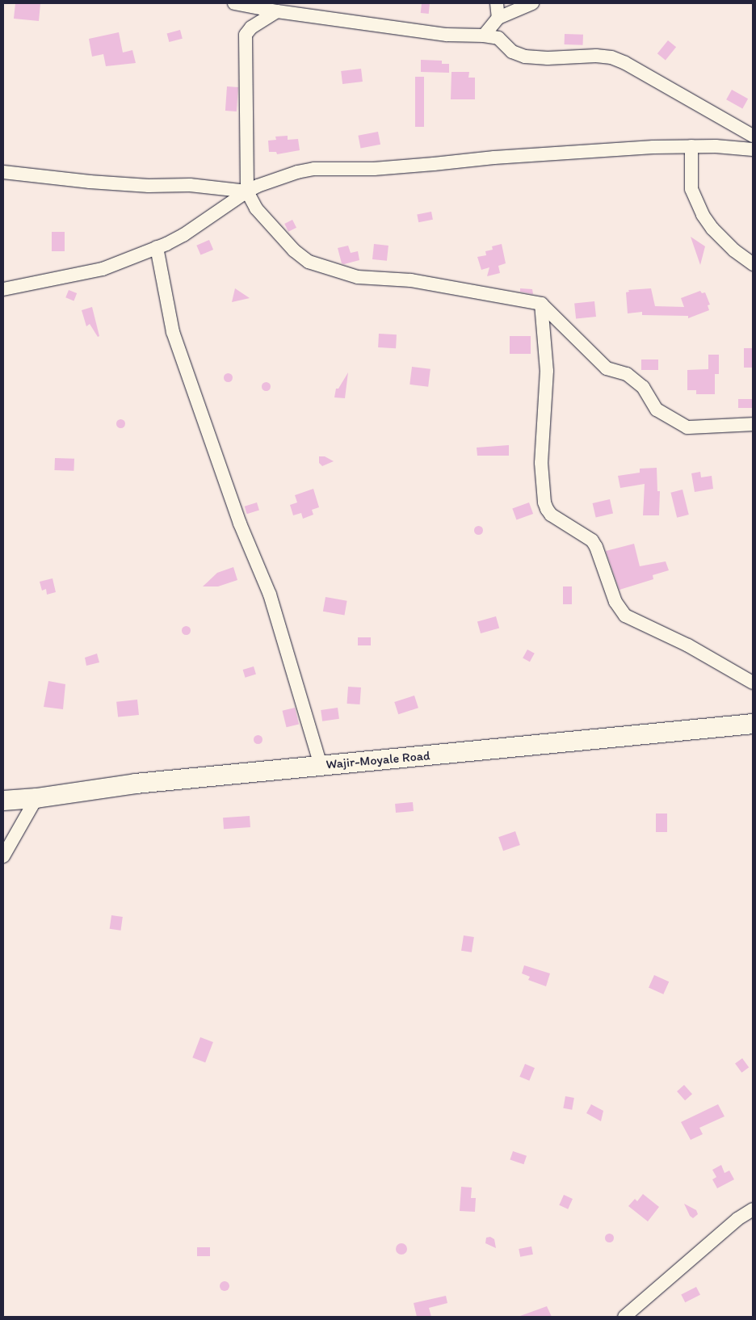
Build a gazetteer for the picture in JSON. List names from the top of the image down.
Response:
{
  "streets": {
    "main road": ["Wajir-Moyale Road"]
  }
}
